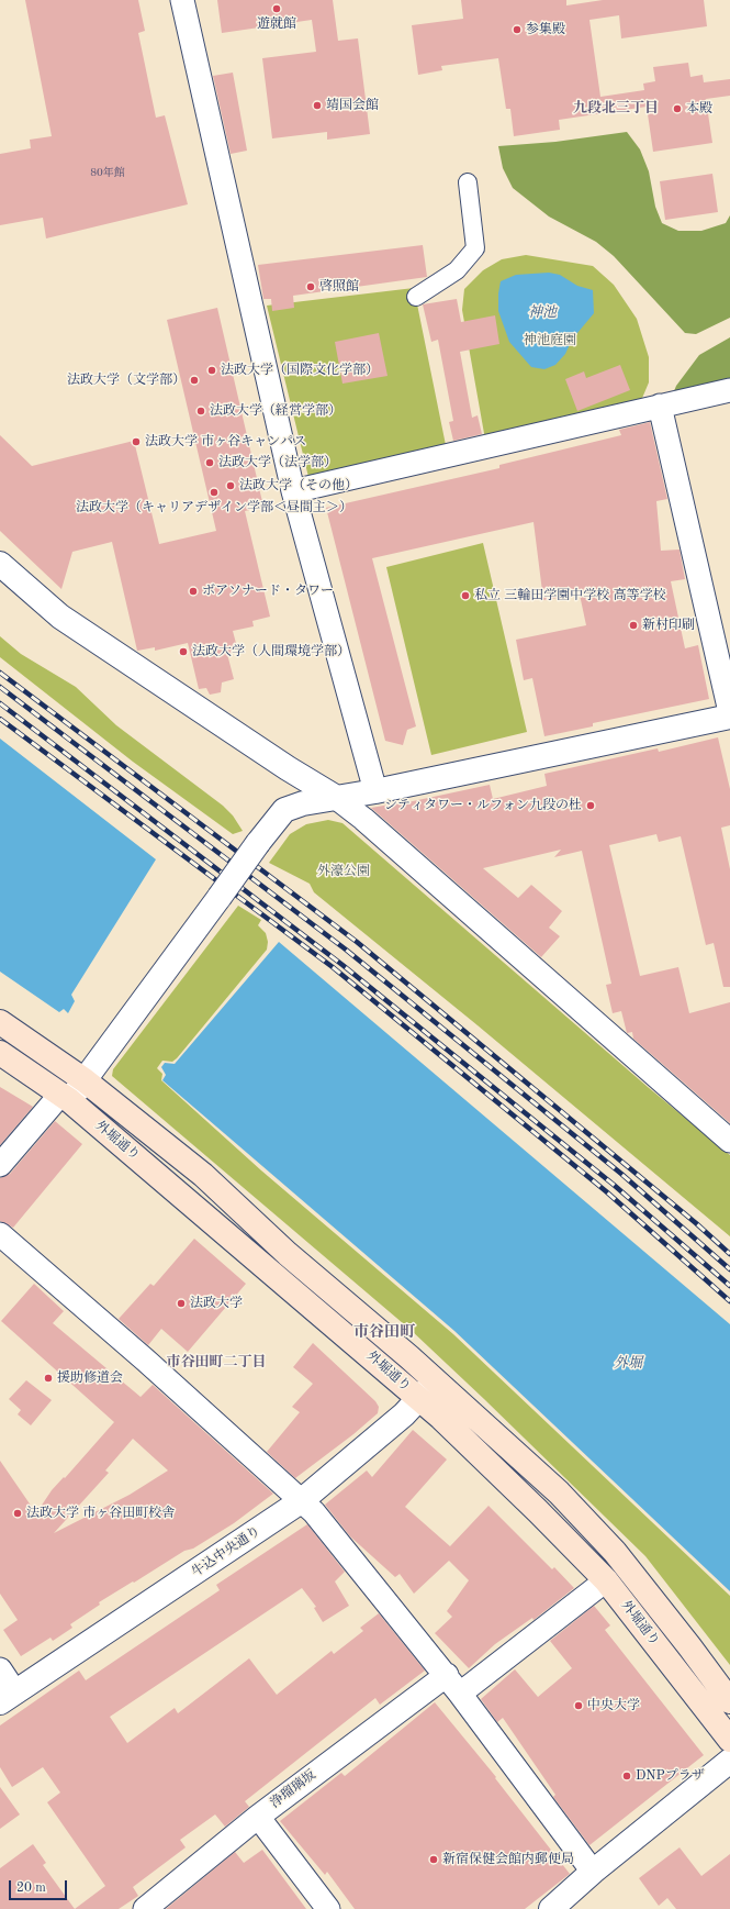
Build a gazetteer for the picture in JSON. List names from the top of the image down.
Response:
{
  "streets": {
    "main road": ["外堀通り"],
    "street": ["牛込中央通り", "浄瑠璃坂"]
  },
  "crossings": [
    ["外堀通り", "牛込中央通り"]
  ],
  "districts": ["九段北三丁目", "市谷田町", "市谷田町二丁目"],
  "water": ["神池", "外堀"],
  "parks": ["神池庭園", "外濠公園"],
  "places": [
    "遊就館",
    "参集殿",
    "靖国会館",
    "本殿",
    "啓照館",
    "法政大学（国際文化学部）",
    "法政大学（文学部）",
    "法政大学（経営学部）",
    "法政大学 市ヶ谷キャンパス",
    "法政大学（法学部）",
    "法政大学（その他）",
    "法政大学（キャリアデザイン学部＜昼間主＞）",
    "ボアソナード・タワー",
    "私立 三輪田学園中学校 高等学校",
    "新村印刷",
    "法政大学（人間環境学部）",
    "シティタワー・ルフォン九段の杜",
    "法政大学",
    "援助修道会",
    "法政大学 市ヶ谷田町校舎",
    "中央大学",
    "DNPプラザ",
    "新宿保健会館内郵便局"
  ],
  "house_numbers": ["80年館"],
  "scale_bar": "20 m"
}
